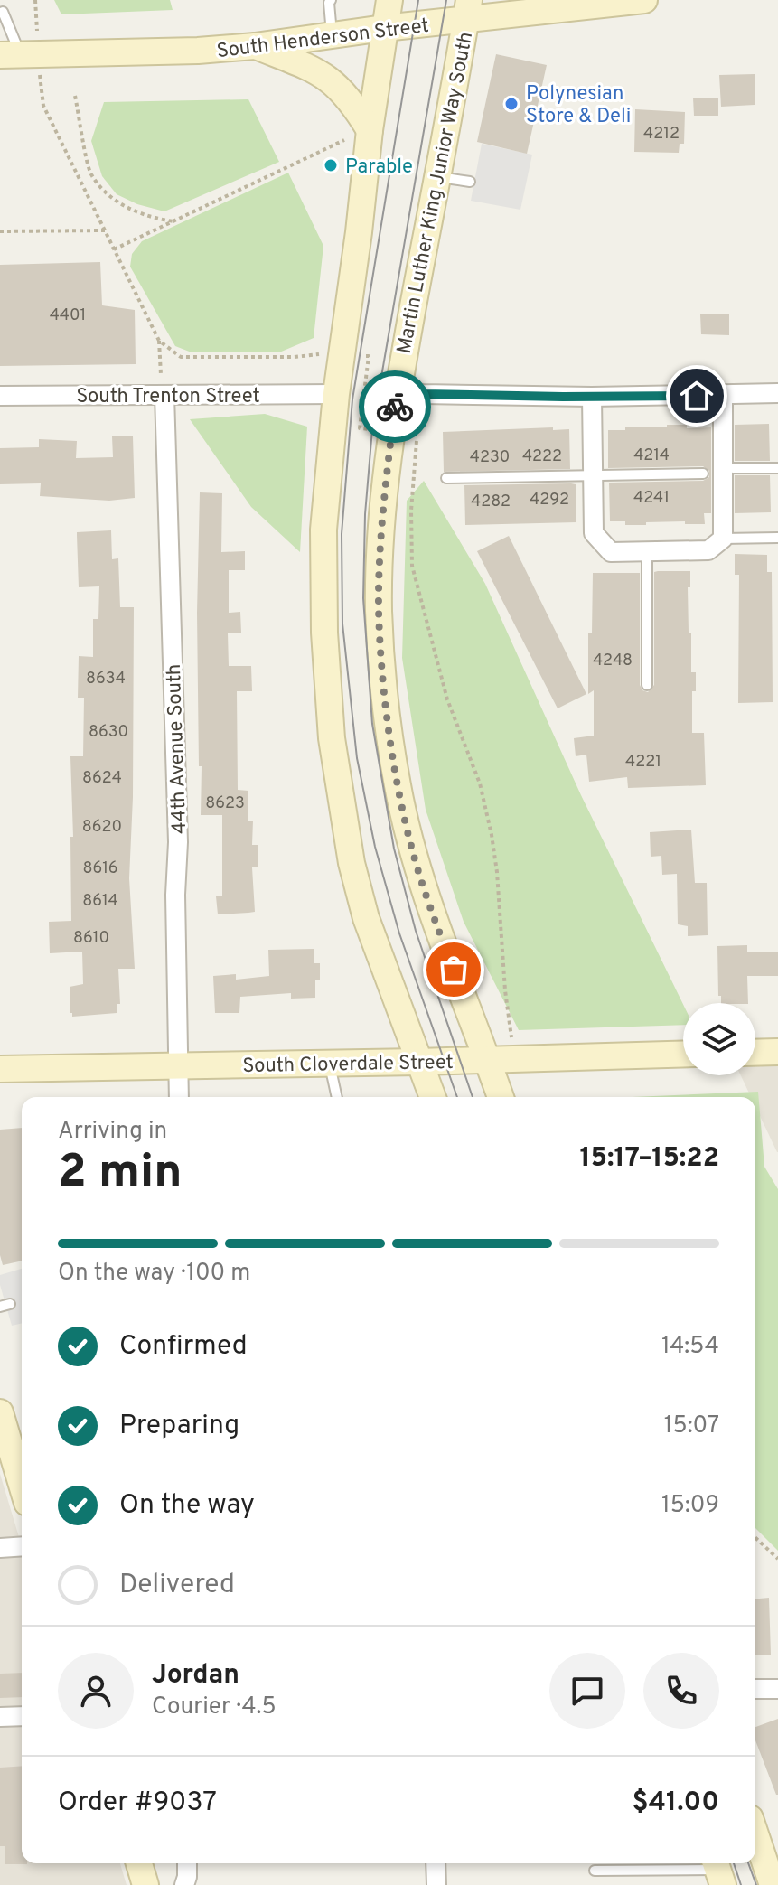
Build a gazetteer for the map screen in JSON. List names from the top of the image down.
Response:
{
  "streets": {
    "main road": ["South Henderson Street", "Martin Luther King Junior Way South", "South Cloverdale Street"],
    "street": ["South Trenton Street", "44th Avenue South"]
  },
  "crossings": [
    ["South Henderson Street", "Martin Luther King Junior Way South"],
    ["Martin Luther King Junior Way South", "South Cloverdale Street"],
    ["South Trenton Street", "44th Avenue South"],
    ["44th Avenue South", "South Cloverdale Street"]
  ],
  "places": ["Polynesian Store & Deli", "Parable"],
  "house_numbers": [
    "4212",
    "4401",
    "4214",
    "4222",
    "4230",
    "4241",
    "4292",
    "4282",
    "4248",
    "8634",
    "8630",
    "4221",
    "8624",
    "8623",
    "8620",
    "8616",
    "8614",
    "8610"
  ],
  "page": {
    "heading": ["2 min", "Arriving in", "15:17–15:22"],
    "panel": [
      "Jordan",
      "Courier · 4.5",
      "Order #9037",
      "$41.00"
    ],
    "bar": "On the way · 100 m",
    "list": [
      ["Confirmed", "14:54"],
      ["Preparing", "15:07"],
      ["On the way", "15:09"],
      "Delivered"
    ]
  }
}
